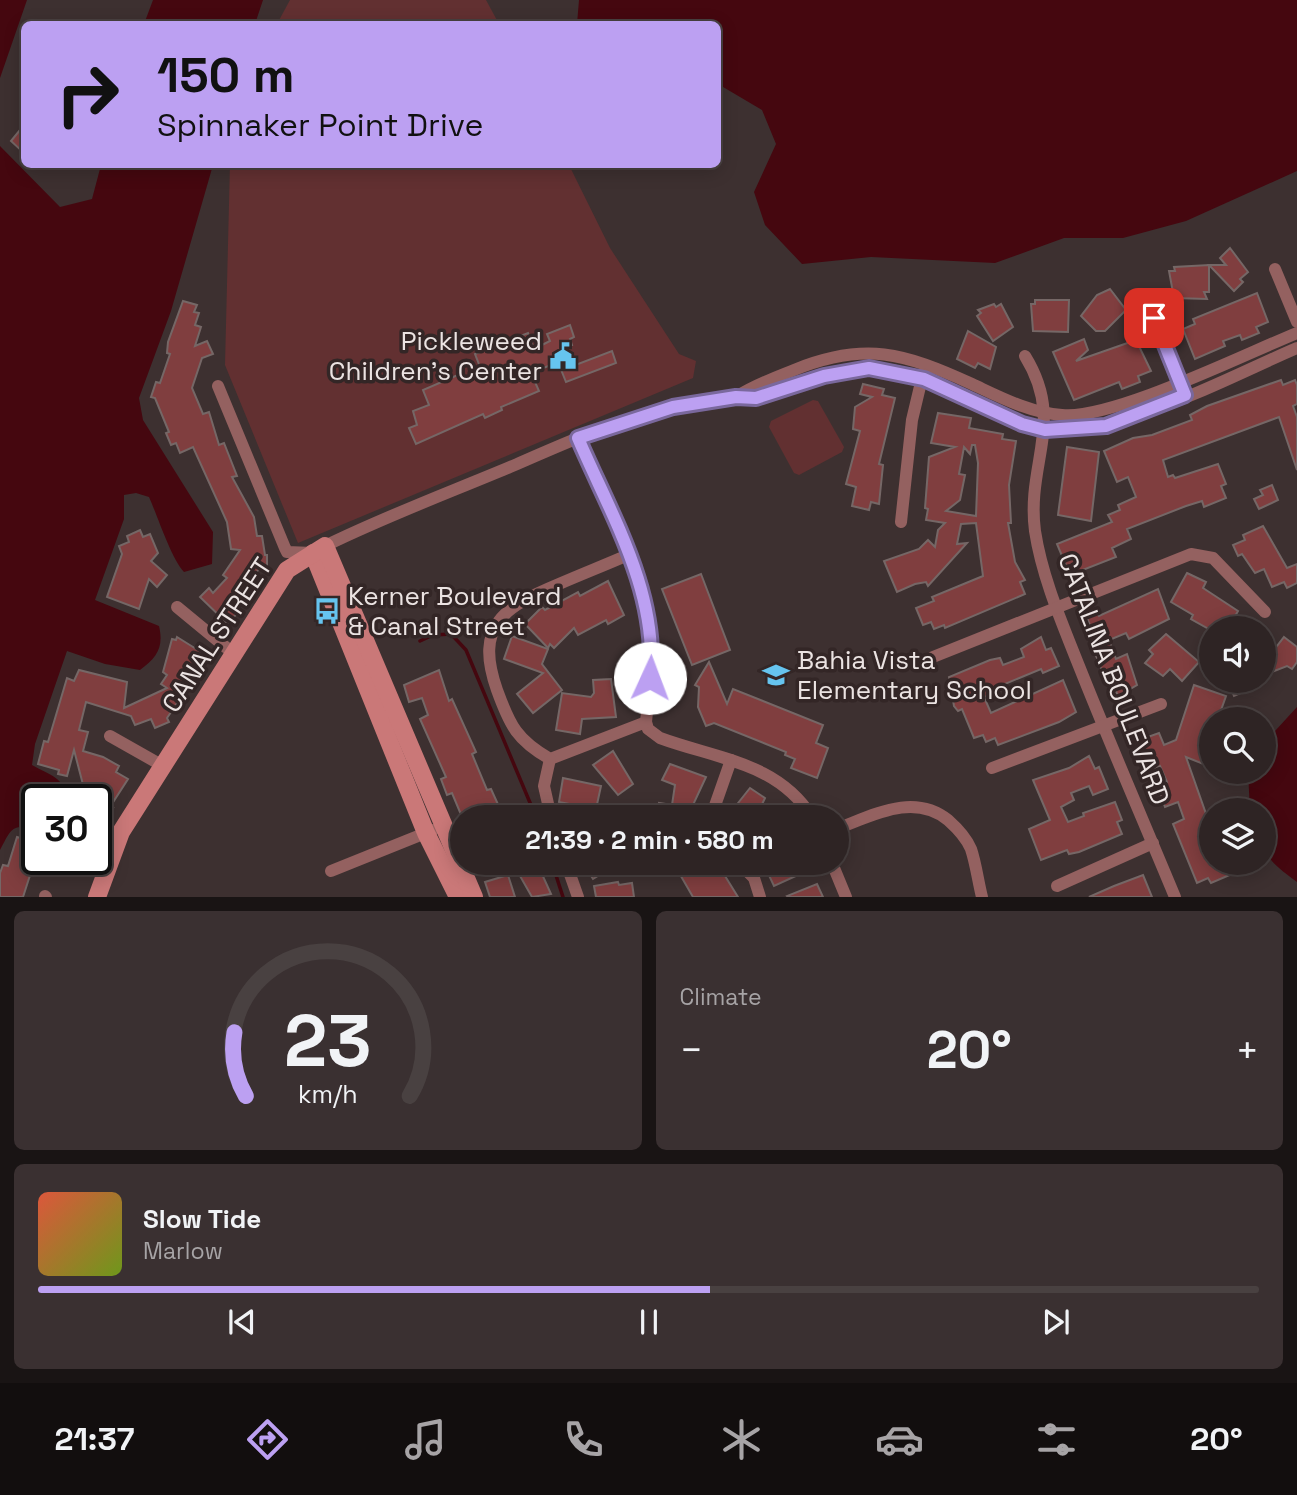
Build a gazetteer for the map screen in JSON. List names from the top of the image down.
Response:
{
  "streets": {
    "street": ["CANAL STREET", "CATALINA BOULEVARD"]
  },
  "places": {
    "public building": ["Pickleweed Children's Center"],
    "bus stop": ["Kerner Boulevard & Canal Street"],
    "school or university": ["Bahia Vista Elementary School"]
  },
  "page": {
    "turn": ["150 m", "Spinnaker Point Drive"],
    "limit": "30",
    "trip": "21:39 · 2 min · 580 m",
    "tile": "Climate",
    "heat": ["−", "20°", "+"],
    "song": ["Slow Tide", "Marlow"],
    "tabs": ["21:37", "20°"],
    "gauge": ["23", "km/h"]
  }
}
